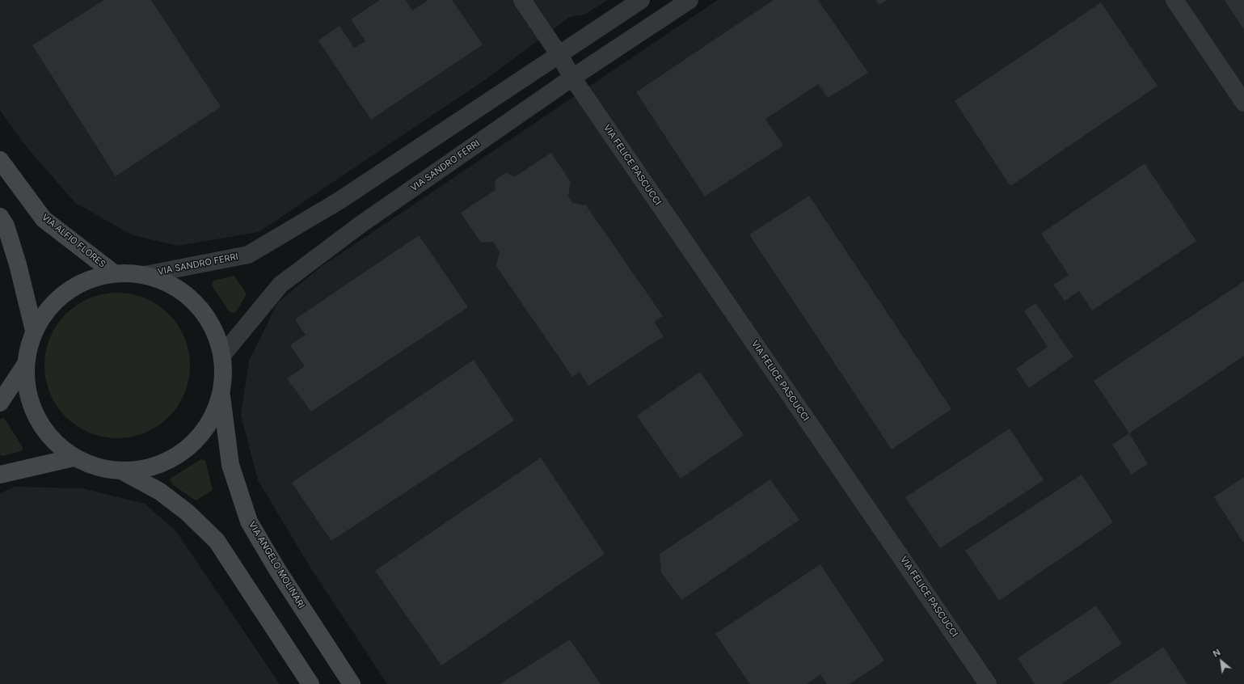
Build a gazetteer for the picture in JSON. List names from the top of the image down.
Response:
{
  "streets": {
    "street": [
      "VIA FELICE PASCUCCI",
      "VIA SANDRO FERRI",
      "VIA ALFIO FLORES",
      "VIA ANGELO MOLINARI"
    ]
  },
  "crossings": [
    ["VIA FELICE PASCUCCI", "VIA SANDRO FERRI"]
  ],
  "north": "top left"
}
